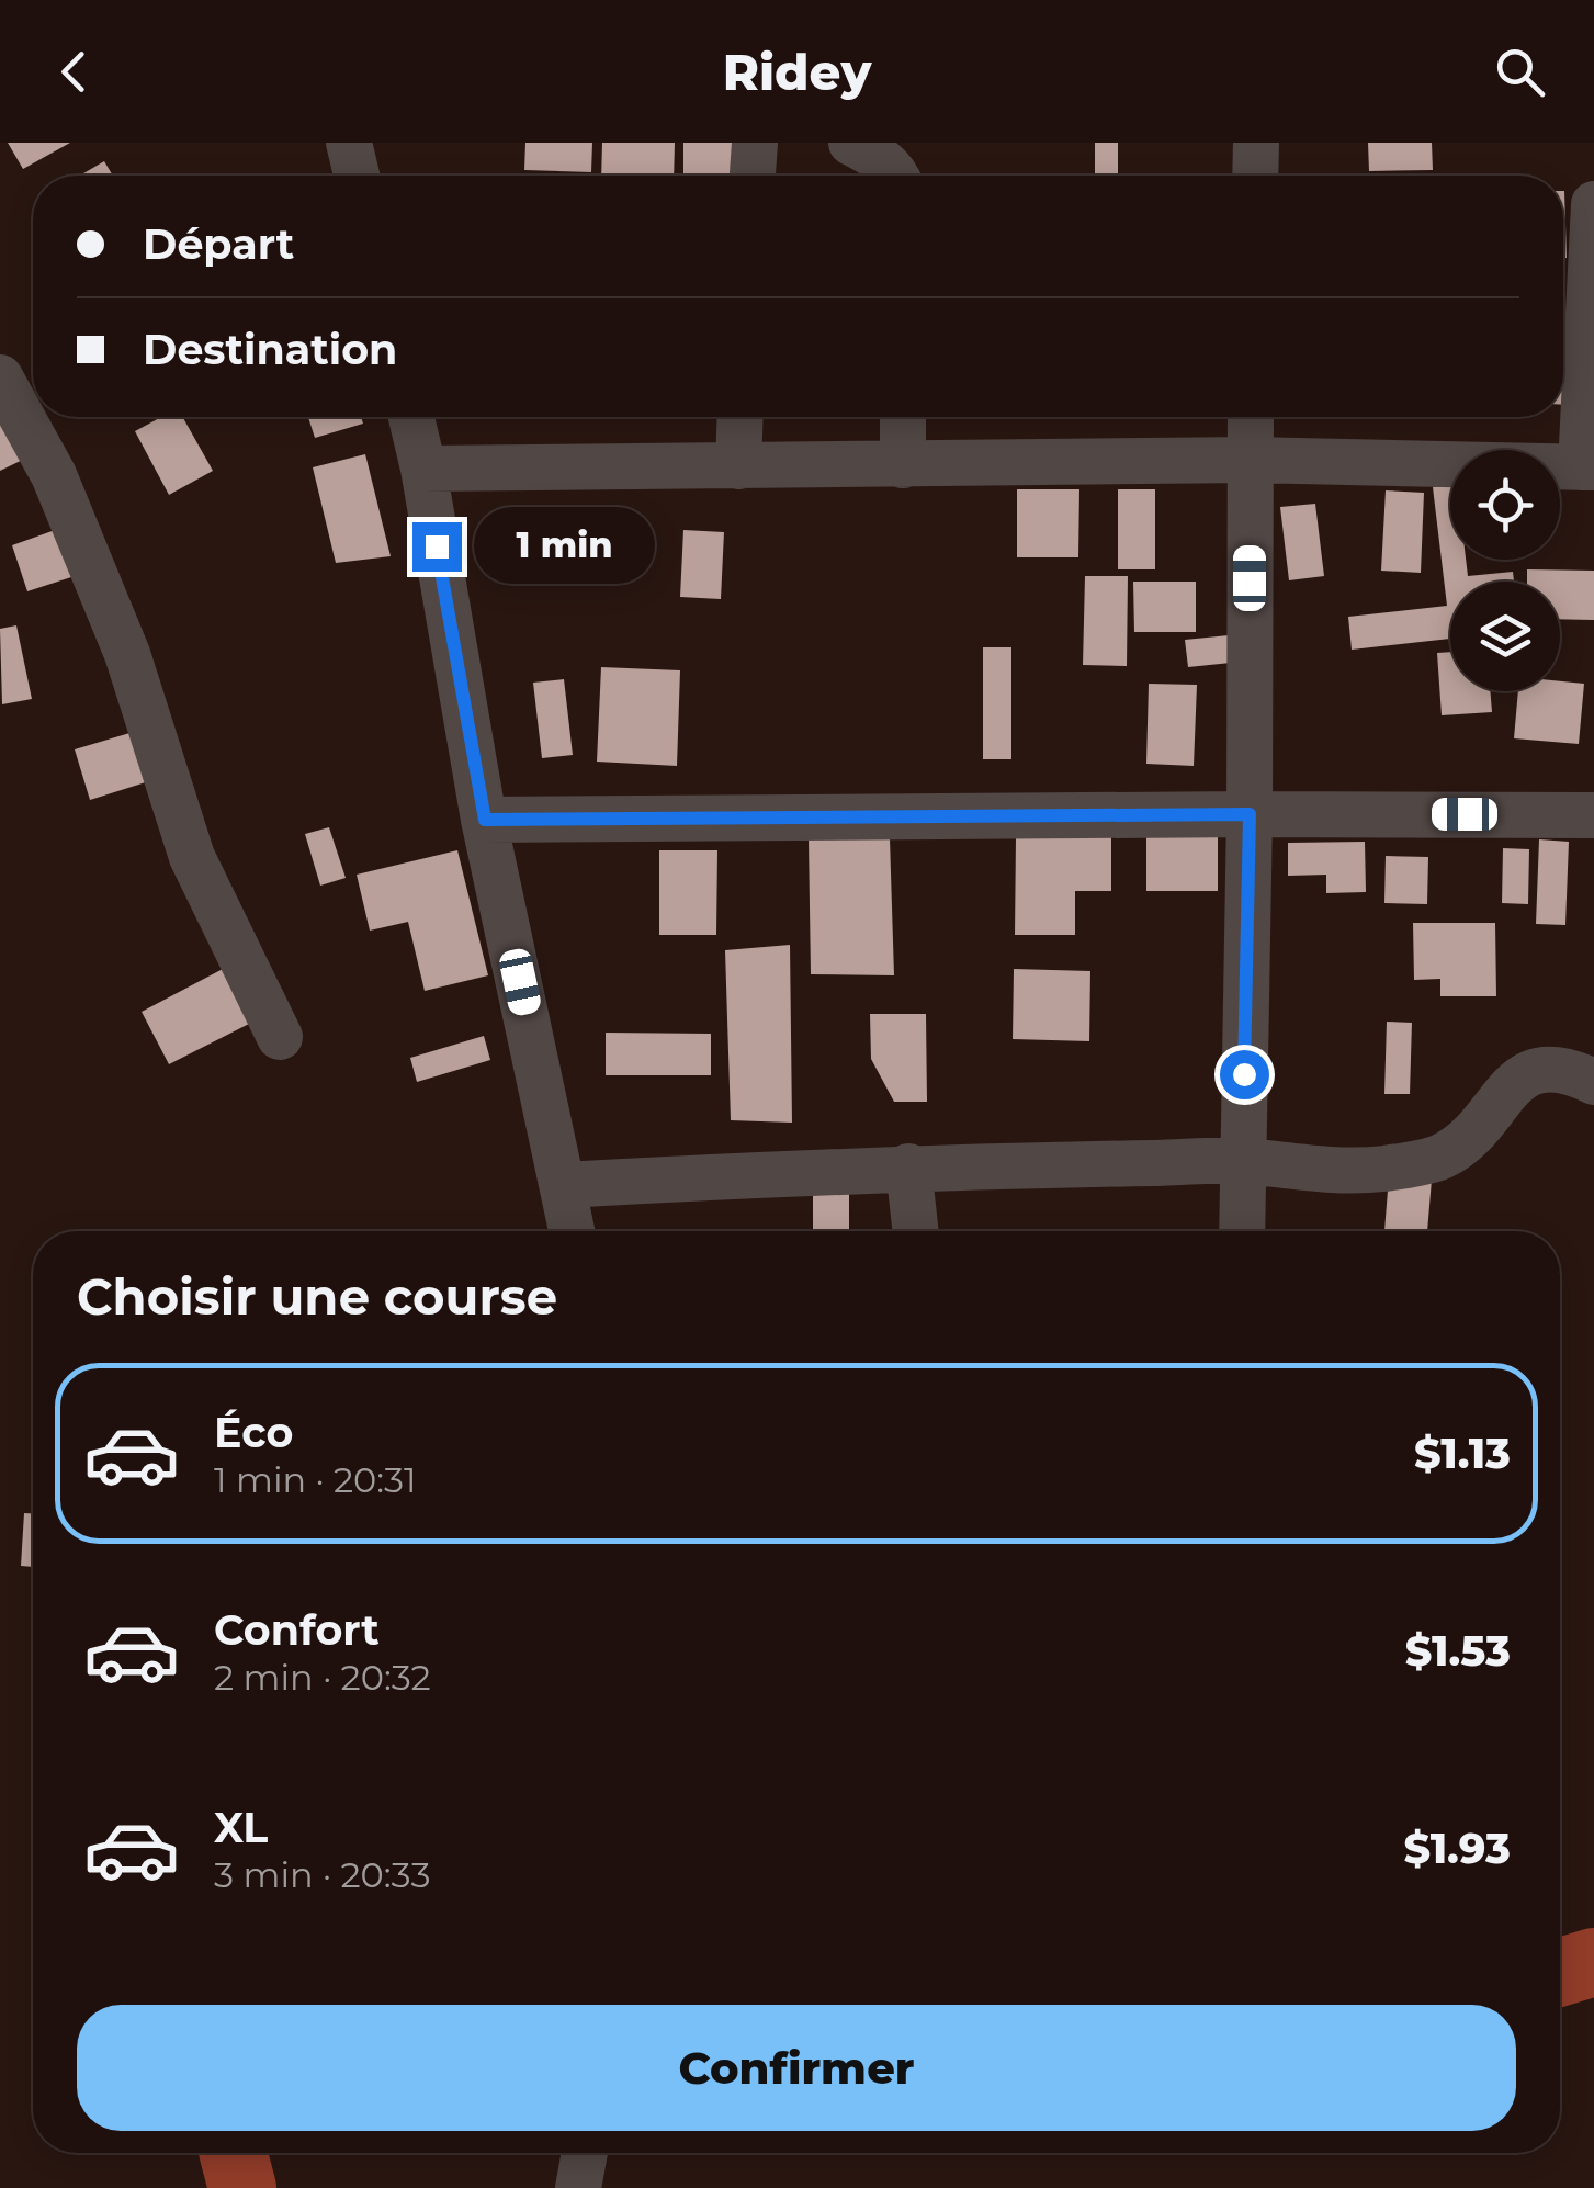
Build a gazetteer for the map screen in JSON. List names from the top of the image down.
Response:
{
  "page": {
    "header": "Ridey",
    "banner": ["Départ", "Destination"],
    "bubble": "1 min",
    "heading": "Choisir une course",
    "list": [
      {
        "name": "Éco",
        "note": "1 min · 20:31",
        "value": "$1.13"
      },
      {
        "name": "Confort",
        "note": "2 min · 20:32",
        "value": "$1.53"
      },
      {
        "name": "XL",
        "note": "3 min · 20:33",
        "value": "$1.93"
      }
    ],
    "buttons": "Confirmer"
  }
}
